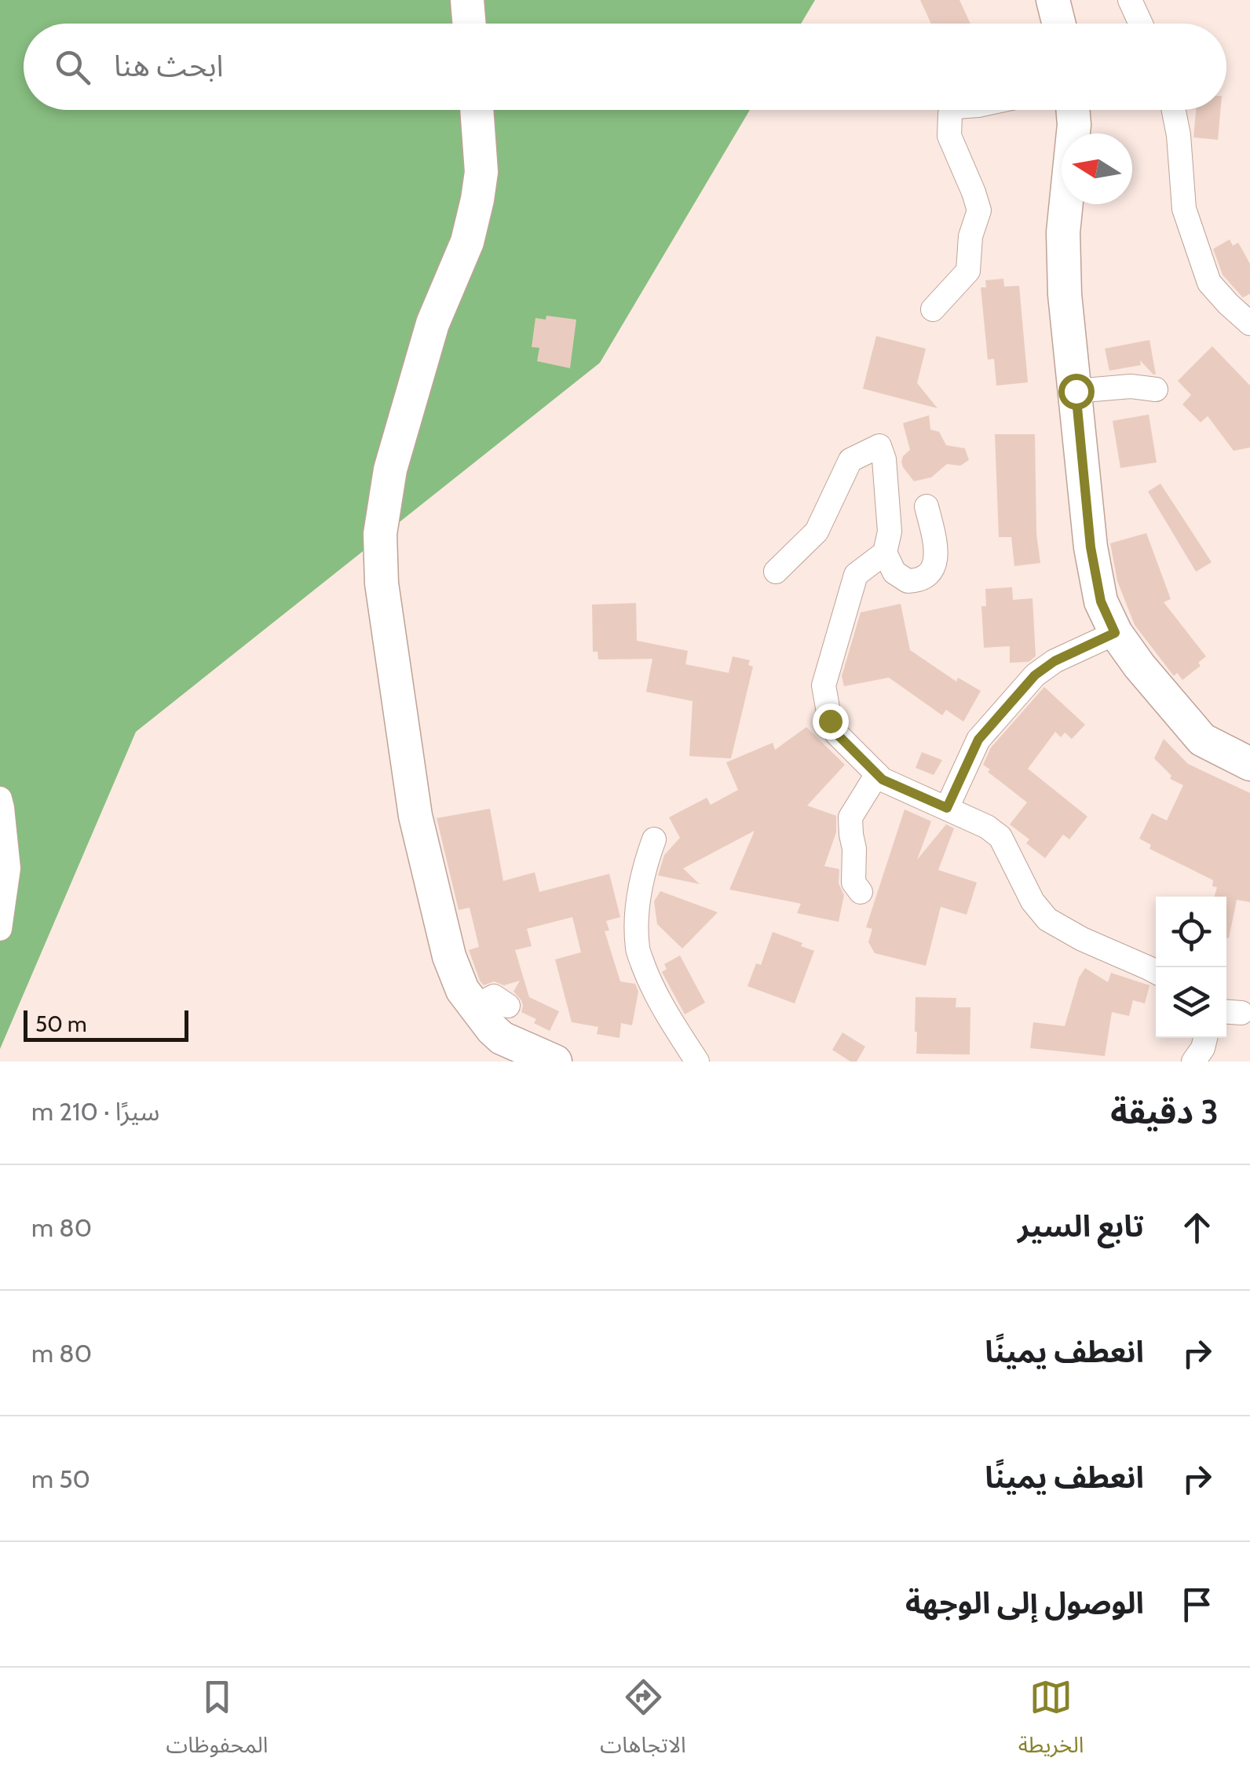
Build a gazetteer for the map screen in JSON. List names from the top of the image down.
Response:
{
  "scale_bar": "50 m",
  "north": "left",
  "page": {
    "search": "ابحث هنا",
    "scale": "50 m",
    "heading": ["3 دقيقة", "سيرًا · 210 m"],
    "list": [
      ["تابع السير", "80 m"],
      ["انعطف يمينًا", "80 m"],
      ["انعطف يمينًا", "50 m"],
      "الوصول إلى الوجهة"
    ],
    "nav": ["الخريطة", "الاتجاهات", "المحفوظات"]
  }
}
